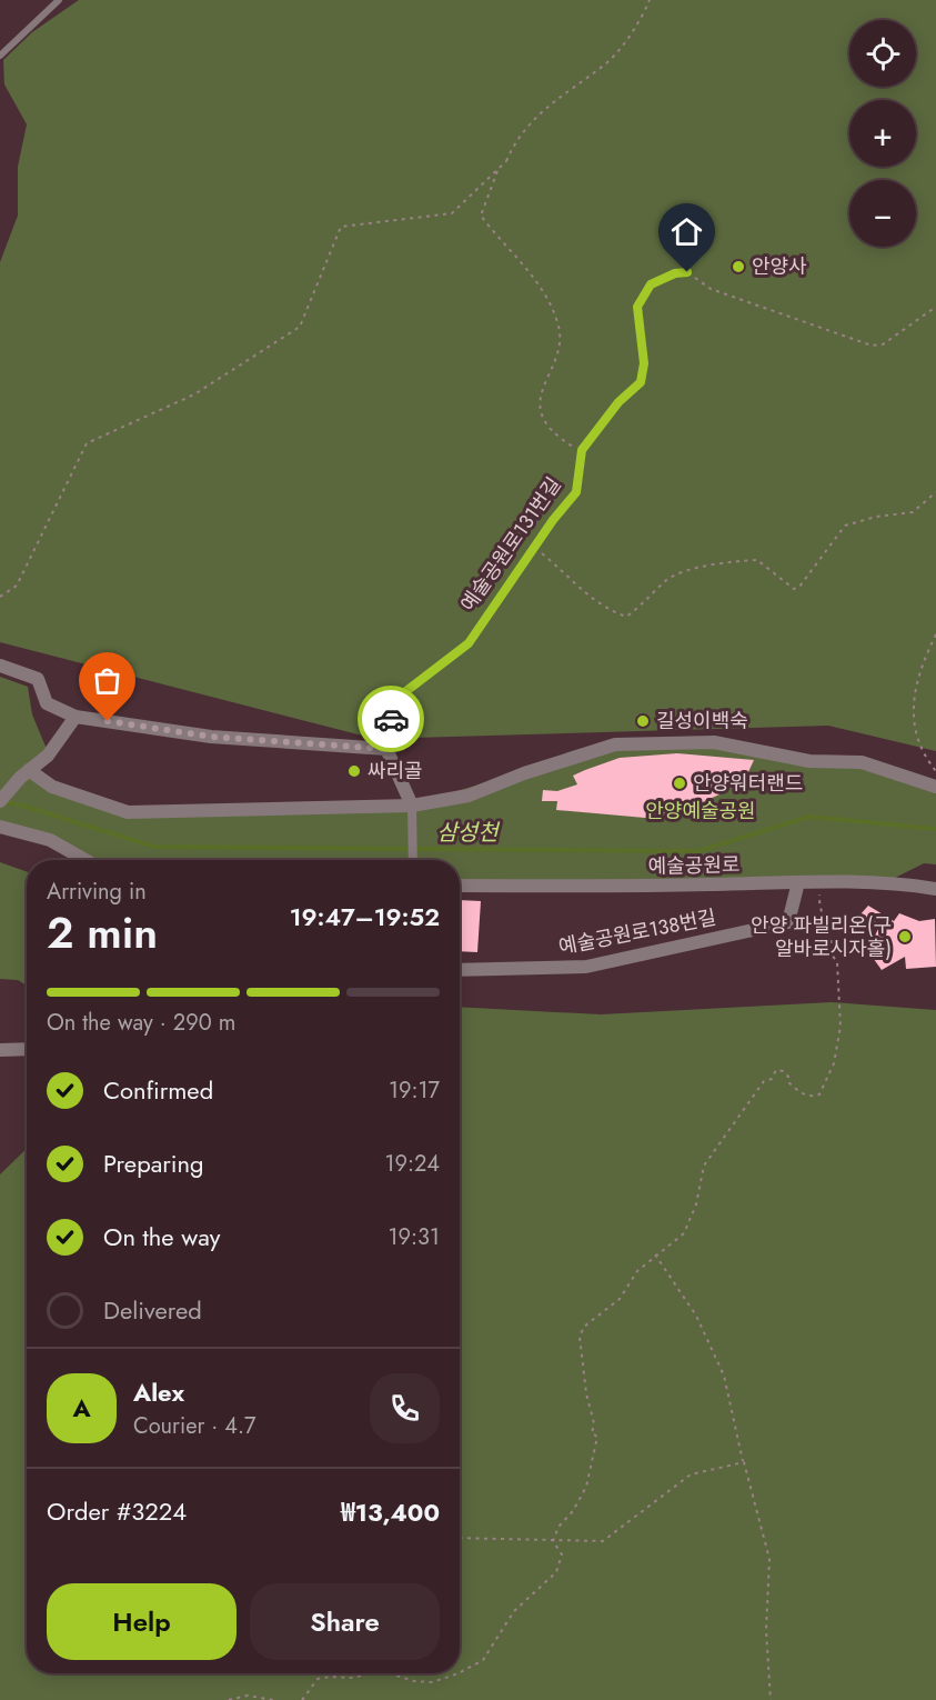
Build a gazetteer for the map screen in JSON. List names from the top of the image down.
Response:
{
  "streets": {
    "street": ["예술공원로", "예술공원로138번길"],
    "lane": ["예술공원로131번길"]
  },
  "crossings": [
    ["예술공원로", "예술공원로138번길"]
  ],
  "water": ["삼성천"],
  "parks": ["안양예술공원"],
  "places": [
    "안양사",
    "길성이백숙",
    "싸리골",
    "안양워터랜드",
    "안양 파빌리온(구 알바로시자홀)"
  ],
  "page": {
    "map_buttons": ["+", "−"],
    "heading": ["2 min", "Arriving in", "19:47–19:52"],
    "panel": [
      "Alex",
      "Courier · 4.7",
      "Order #3224",
      "₩13,400"
    ],
    "bar": "On the way · 290 m",
    "list": [
      ["Confirmed", "19:17"],
      ["Preparing", "19:24"],
      ["On the way", "19:31"],
      "Delivered"
    ],
    "round": "A",
    "buttons": ["Help", "Share"]
  }
}
